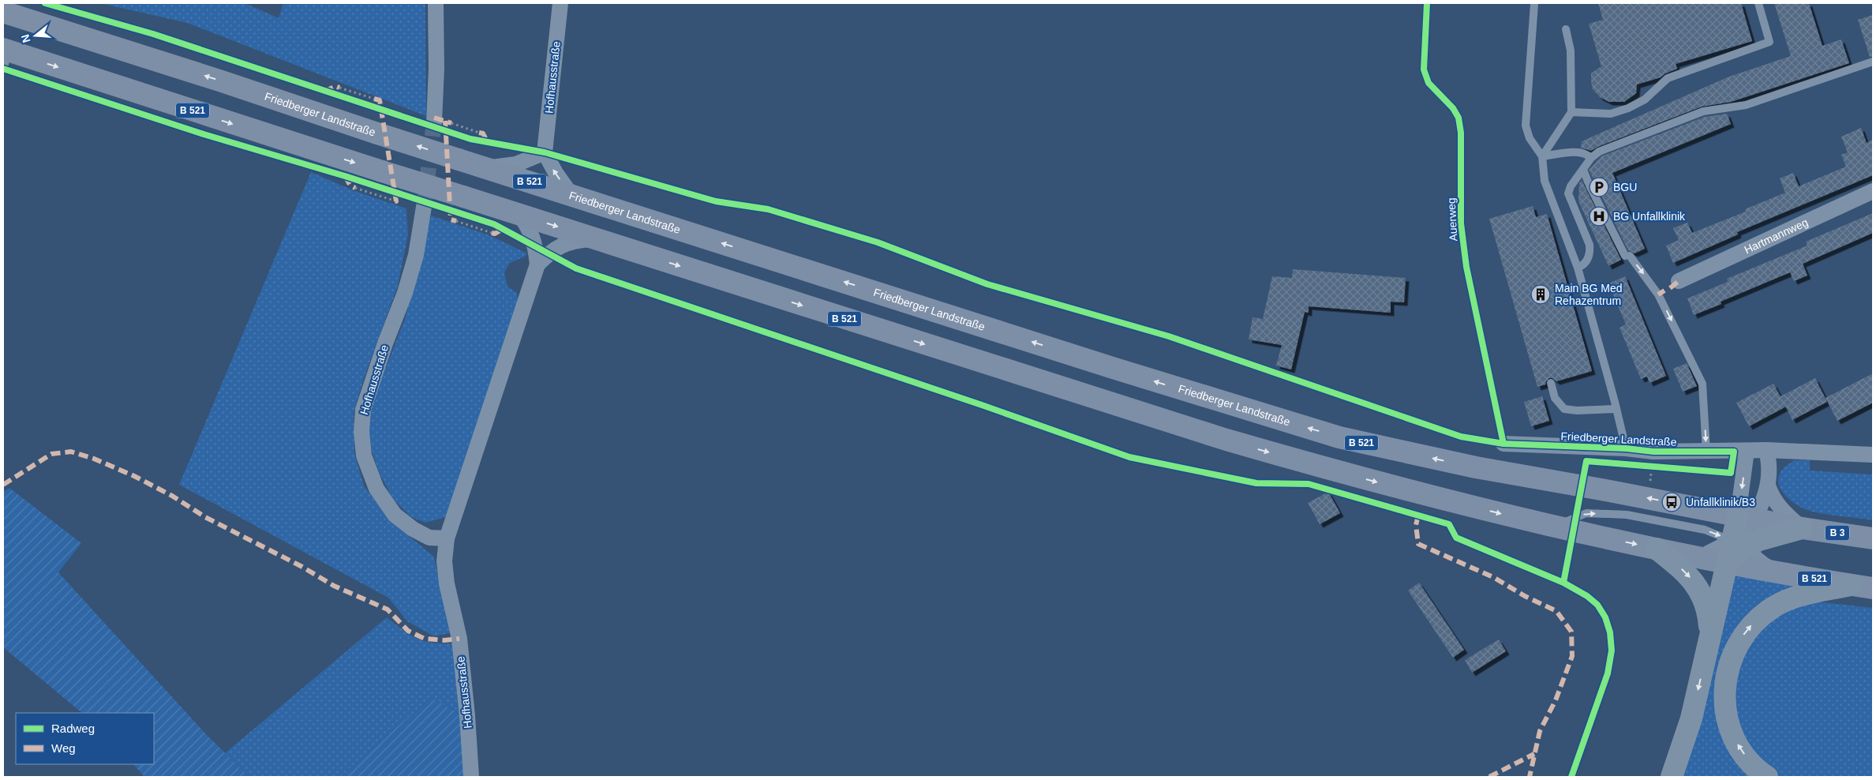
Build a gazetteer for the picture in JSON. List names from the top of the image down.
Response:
{
  "streets": {
    "highway": ["B 3"],
    "main road": ["B 521", "Friedberger Landstraße"],
    "street": ["Hofhausstraße", "Hartmannweg"],
    "lane": ["Auerweg"]
  },
  "crossings": [
    ["Hofhausstraße", "B 521"],
    ["Friedberger Landstraße", "Auerweg"],
    ["Friedberger Landstraße", "B 3"]
  ],
  "one_way": ["Friedberger Landstraße"],
  "places": {
    "parking": ["BGU"],
    "hospital": ["BG Unfallklinik"],
    "building": ["Main BG Med Rehazentrum"],
    "bus stop": ["Unfallklinik/B3"]
  },
  "legend": ["Radweg", "Weg"],
  "north": "left"
}
